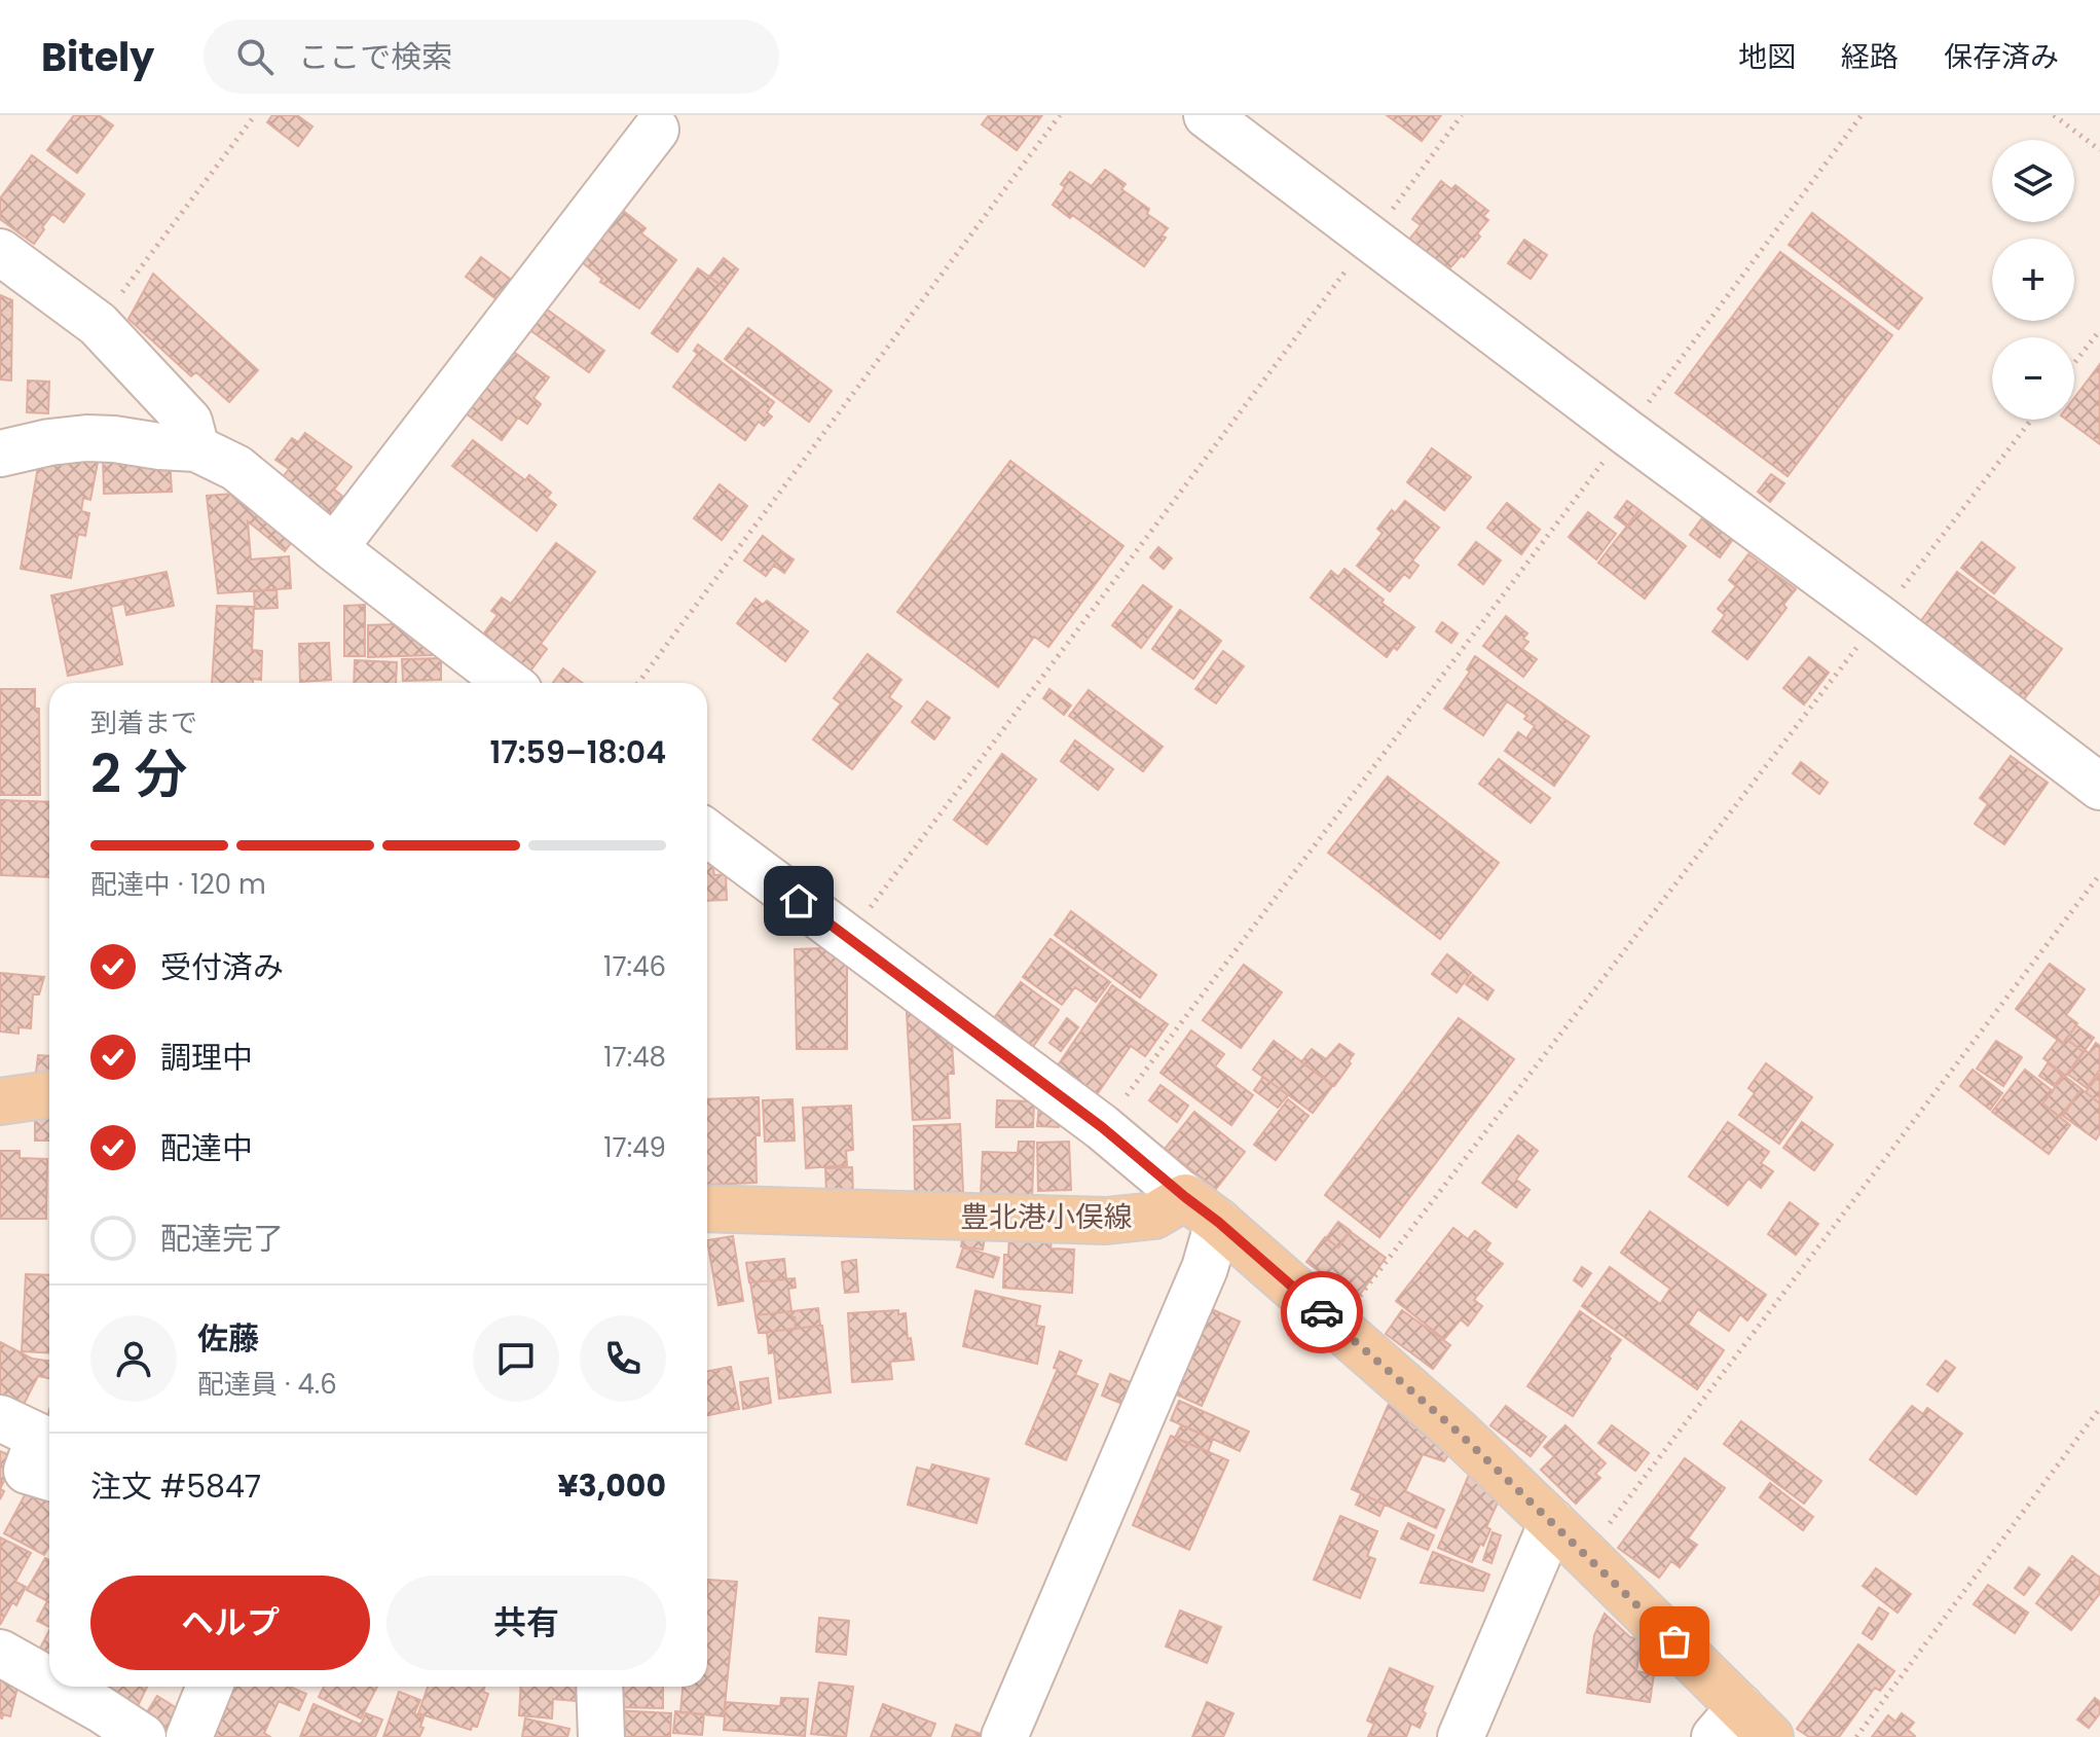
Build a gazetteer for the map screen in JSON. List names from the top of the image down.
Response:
{
  "streets": {
    "main road": ["豊北港小俣線"]
  },
  "page": {
    "header": "Bitely",
    "search": "ここで検索",
    "nav": ["地図", "経路", "保存済み"],
    "map_buttons": ["+", "−"],
    "heading": ["2 分", "到着まで", "17:59–18:04"],
    "panel": [
      "佐藤",
      "配達員 · 4.6",
      "注文 #5847",
      "¥3,000"
    ],
    "bar": "配達中 · 120 m",
    "list": [
      ["受付済み", "17:46"],
      ["調理中", "17:48"],
      ["配達中", "17:49"],
      "配達完了"
    ],
    "buttons": ["ヘルプ", "共有"]
  }
}
